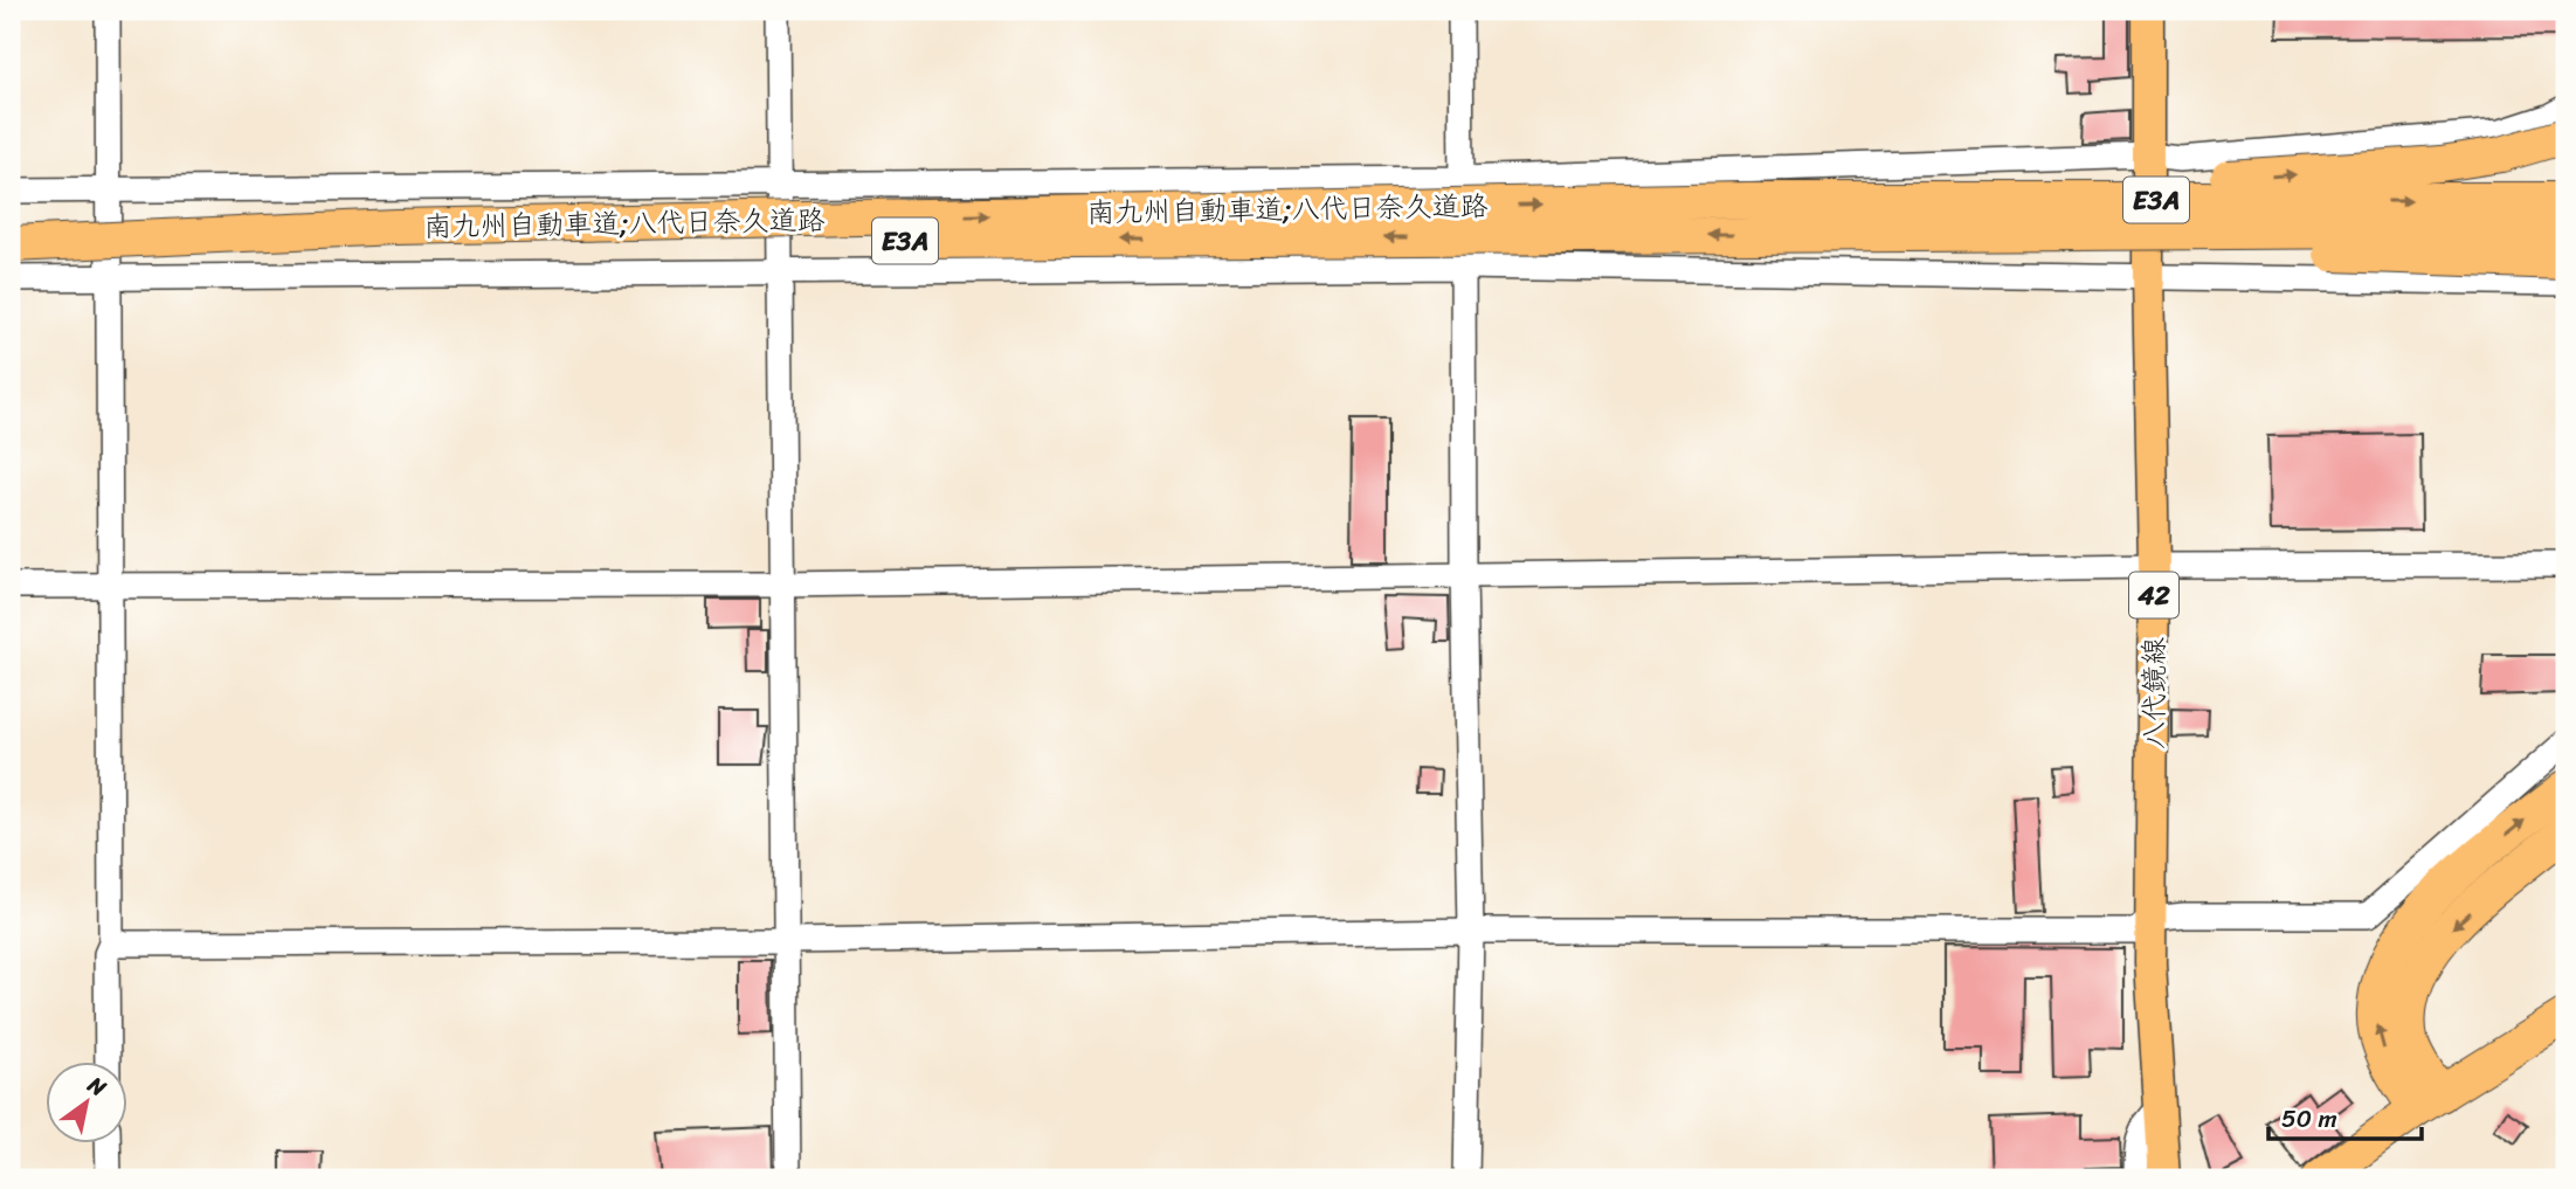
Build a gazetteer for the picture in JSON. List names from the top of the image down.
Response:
{
  "streets": {
    "highway": ["E3A", "南九州自動車道;八代日奈久道路"],
    "main road": ["42", "八代鏡線"]
  },
  "scale_bar": "50 m",
  "north": "top right"
}
